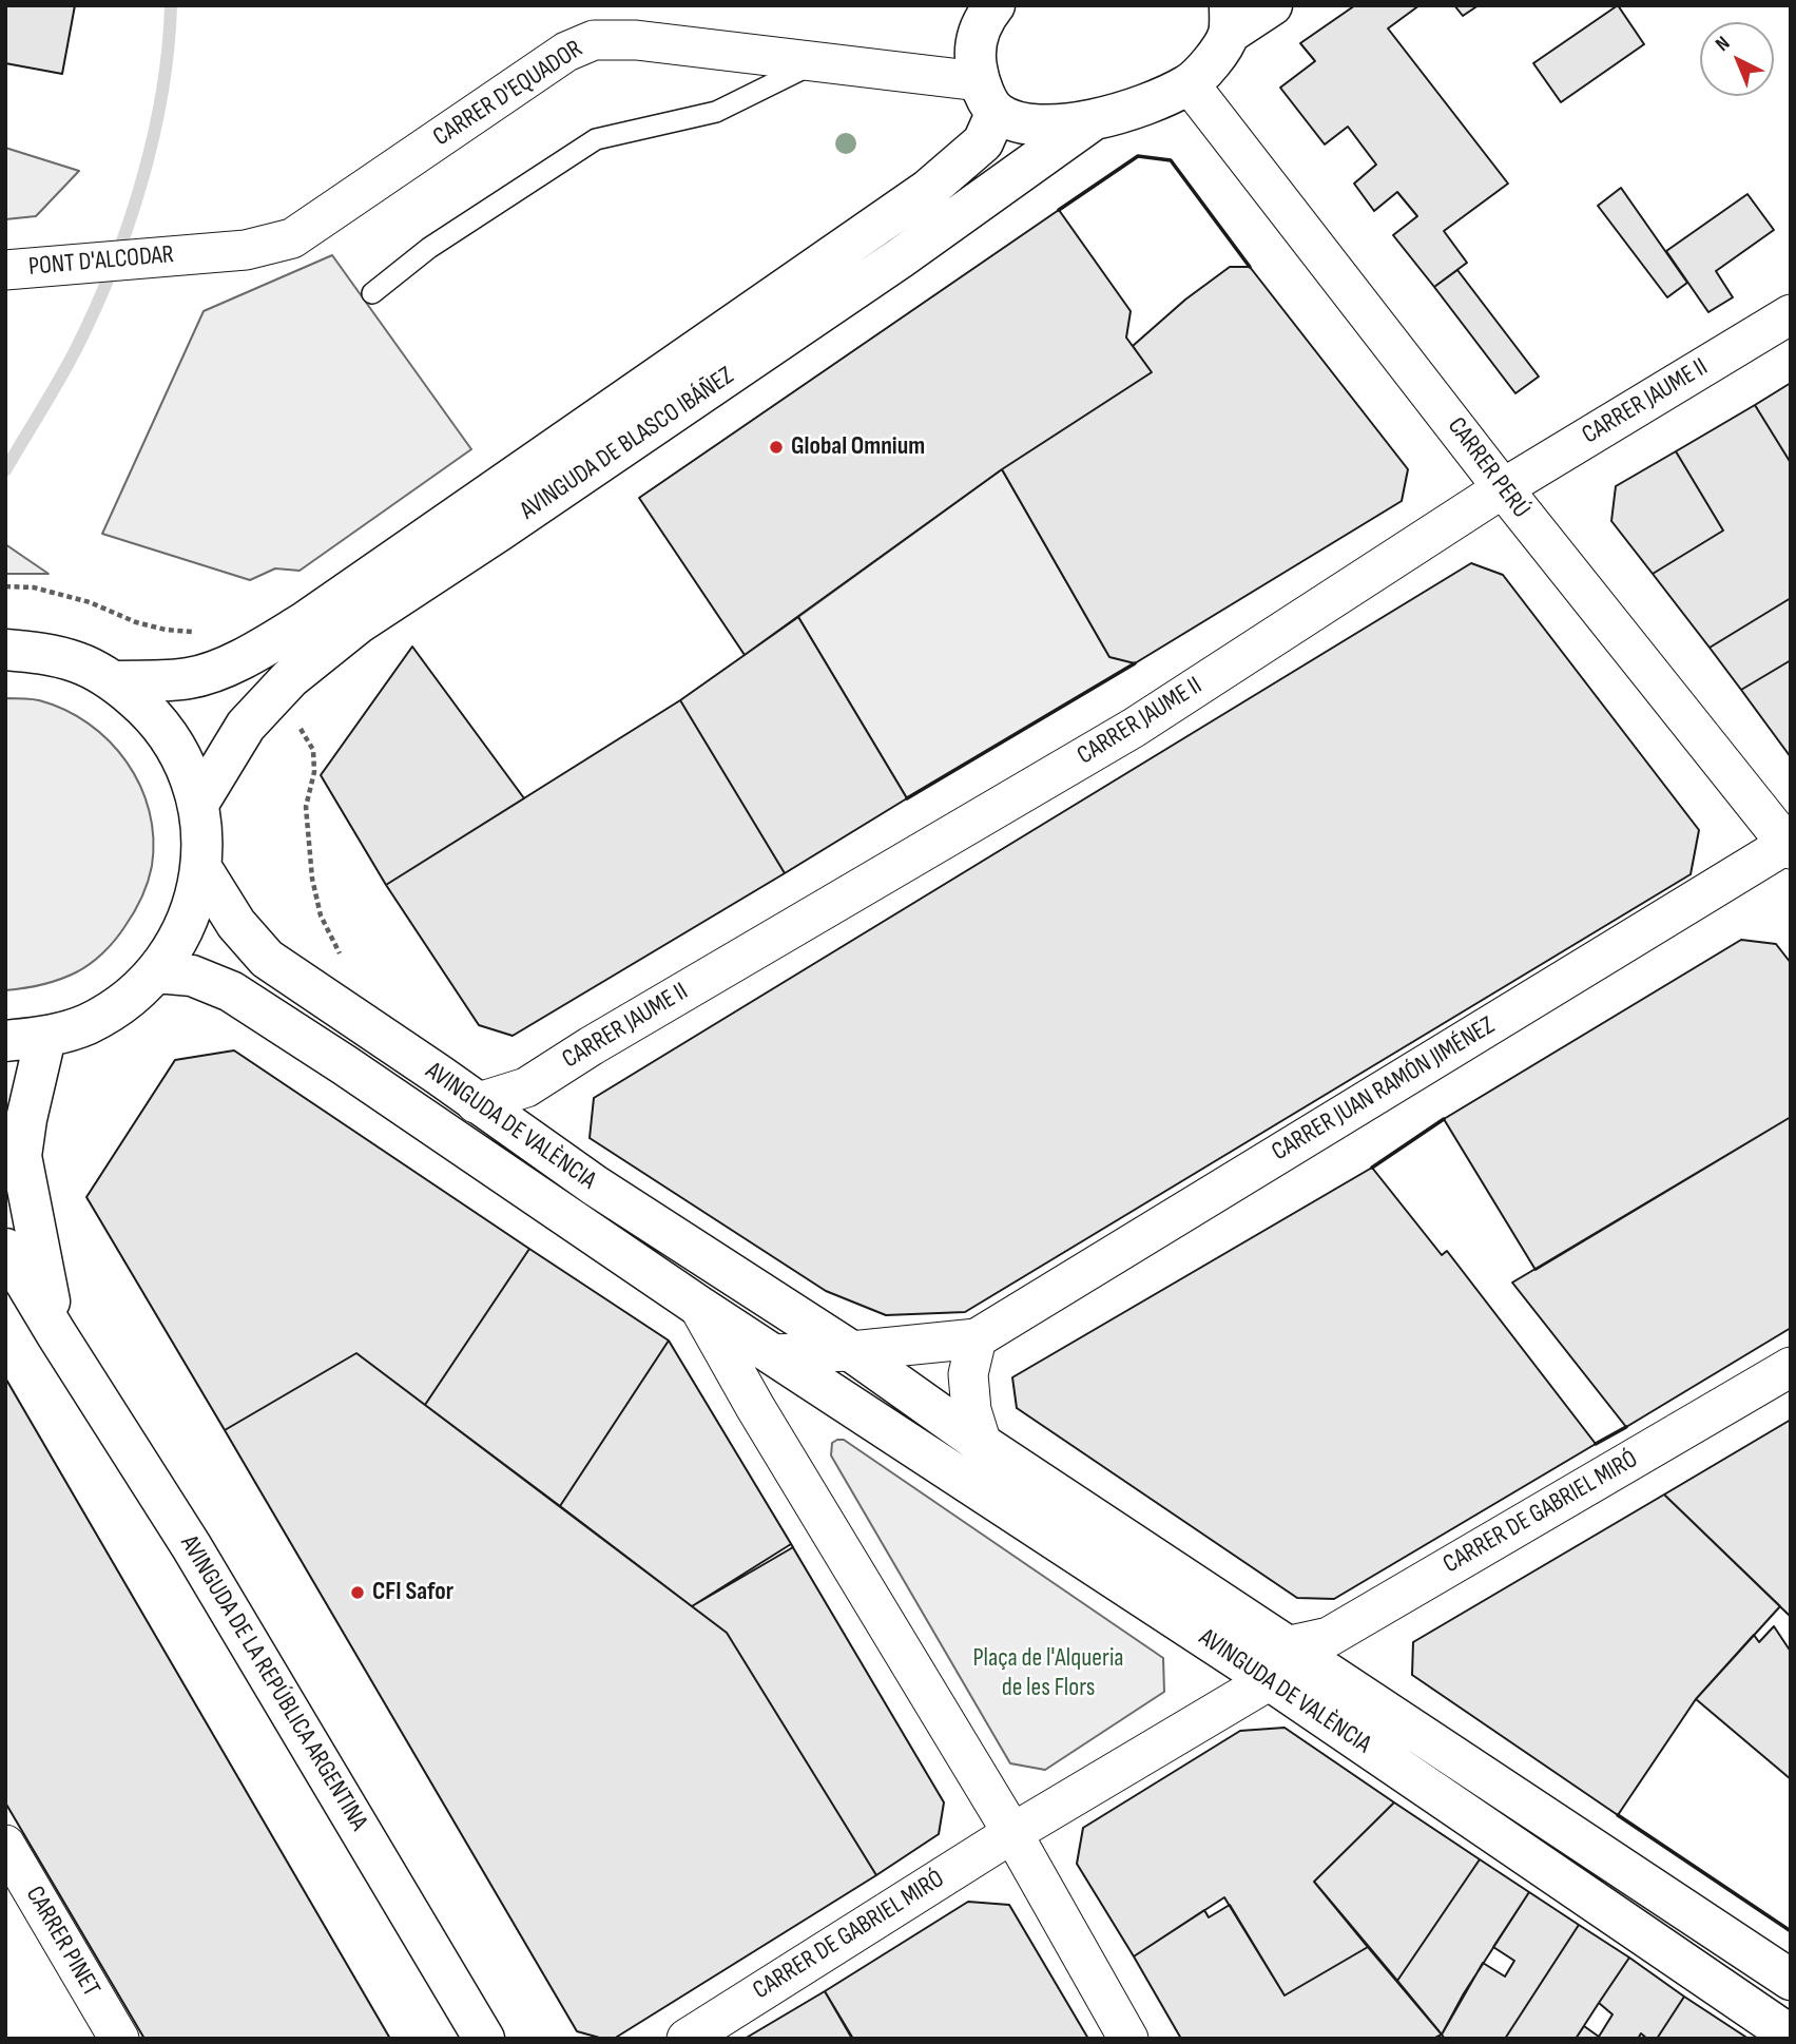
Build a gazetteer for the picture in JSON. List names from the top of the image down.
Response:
{
  "streets": {
    "street": [
      "CARRER D'EQUADOR",
      "PONT D'ALCODAR",
      "CARRER JAUME II",
      "AVINGUDA DE BLASCO IBÁÑEZ",
      "CARRER PERÚ",
      "CARRER JUAN RAMÓN JIMÉNEZ",
      "AVINGUDA DE VALÈNCIA",
      "CARRER DE GABRIEL MIRÓ",
      "AVINGUDA DE LA REPÚBLICA ARGENTINA",
      "CARRER PINET"
    ]
  },
  "crossings": [
    ["CARRER D'EQUADOR", "PONT D'ALCODAR"],
    ["CARRER D'EQUADOR", "AVINGUDA DE BLASCO IBÁÑEZ"],
    ["CARRER JAUME II", "CARRER PERÚ"],
    ["CARRER JAUME II", "AVINGUDA DE VALÈNCIA"],
    ["CARRER PERÚ", "CARRER JUAN RAMÓN JIMÉNEZ"],
    ["CARRER JUAN RAMÓN JIMÉNEZ", "AVINGUDA DE VALÈNCIA"],
    ["AVINGUDA DE VALÈNCIA", "CARRER DE GABRIEL MIRÓ"]
  ],
  "parks": ["Plaça de l'Alqueria de les Flors"],
  "places": ["Global Omnium", "CFI Safor"],
  "north": "top left"
}
